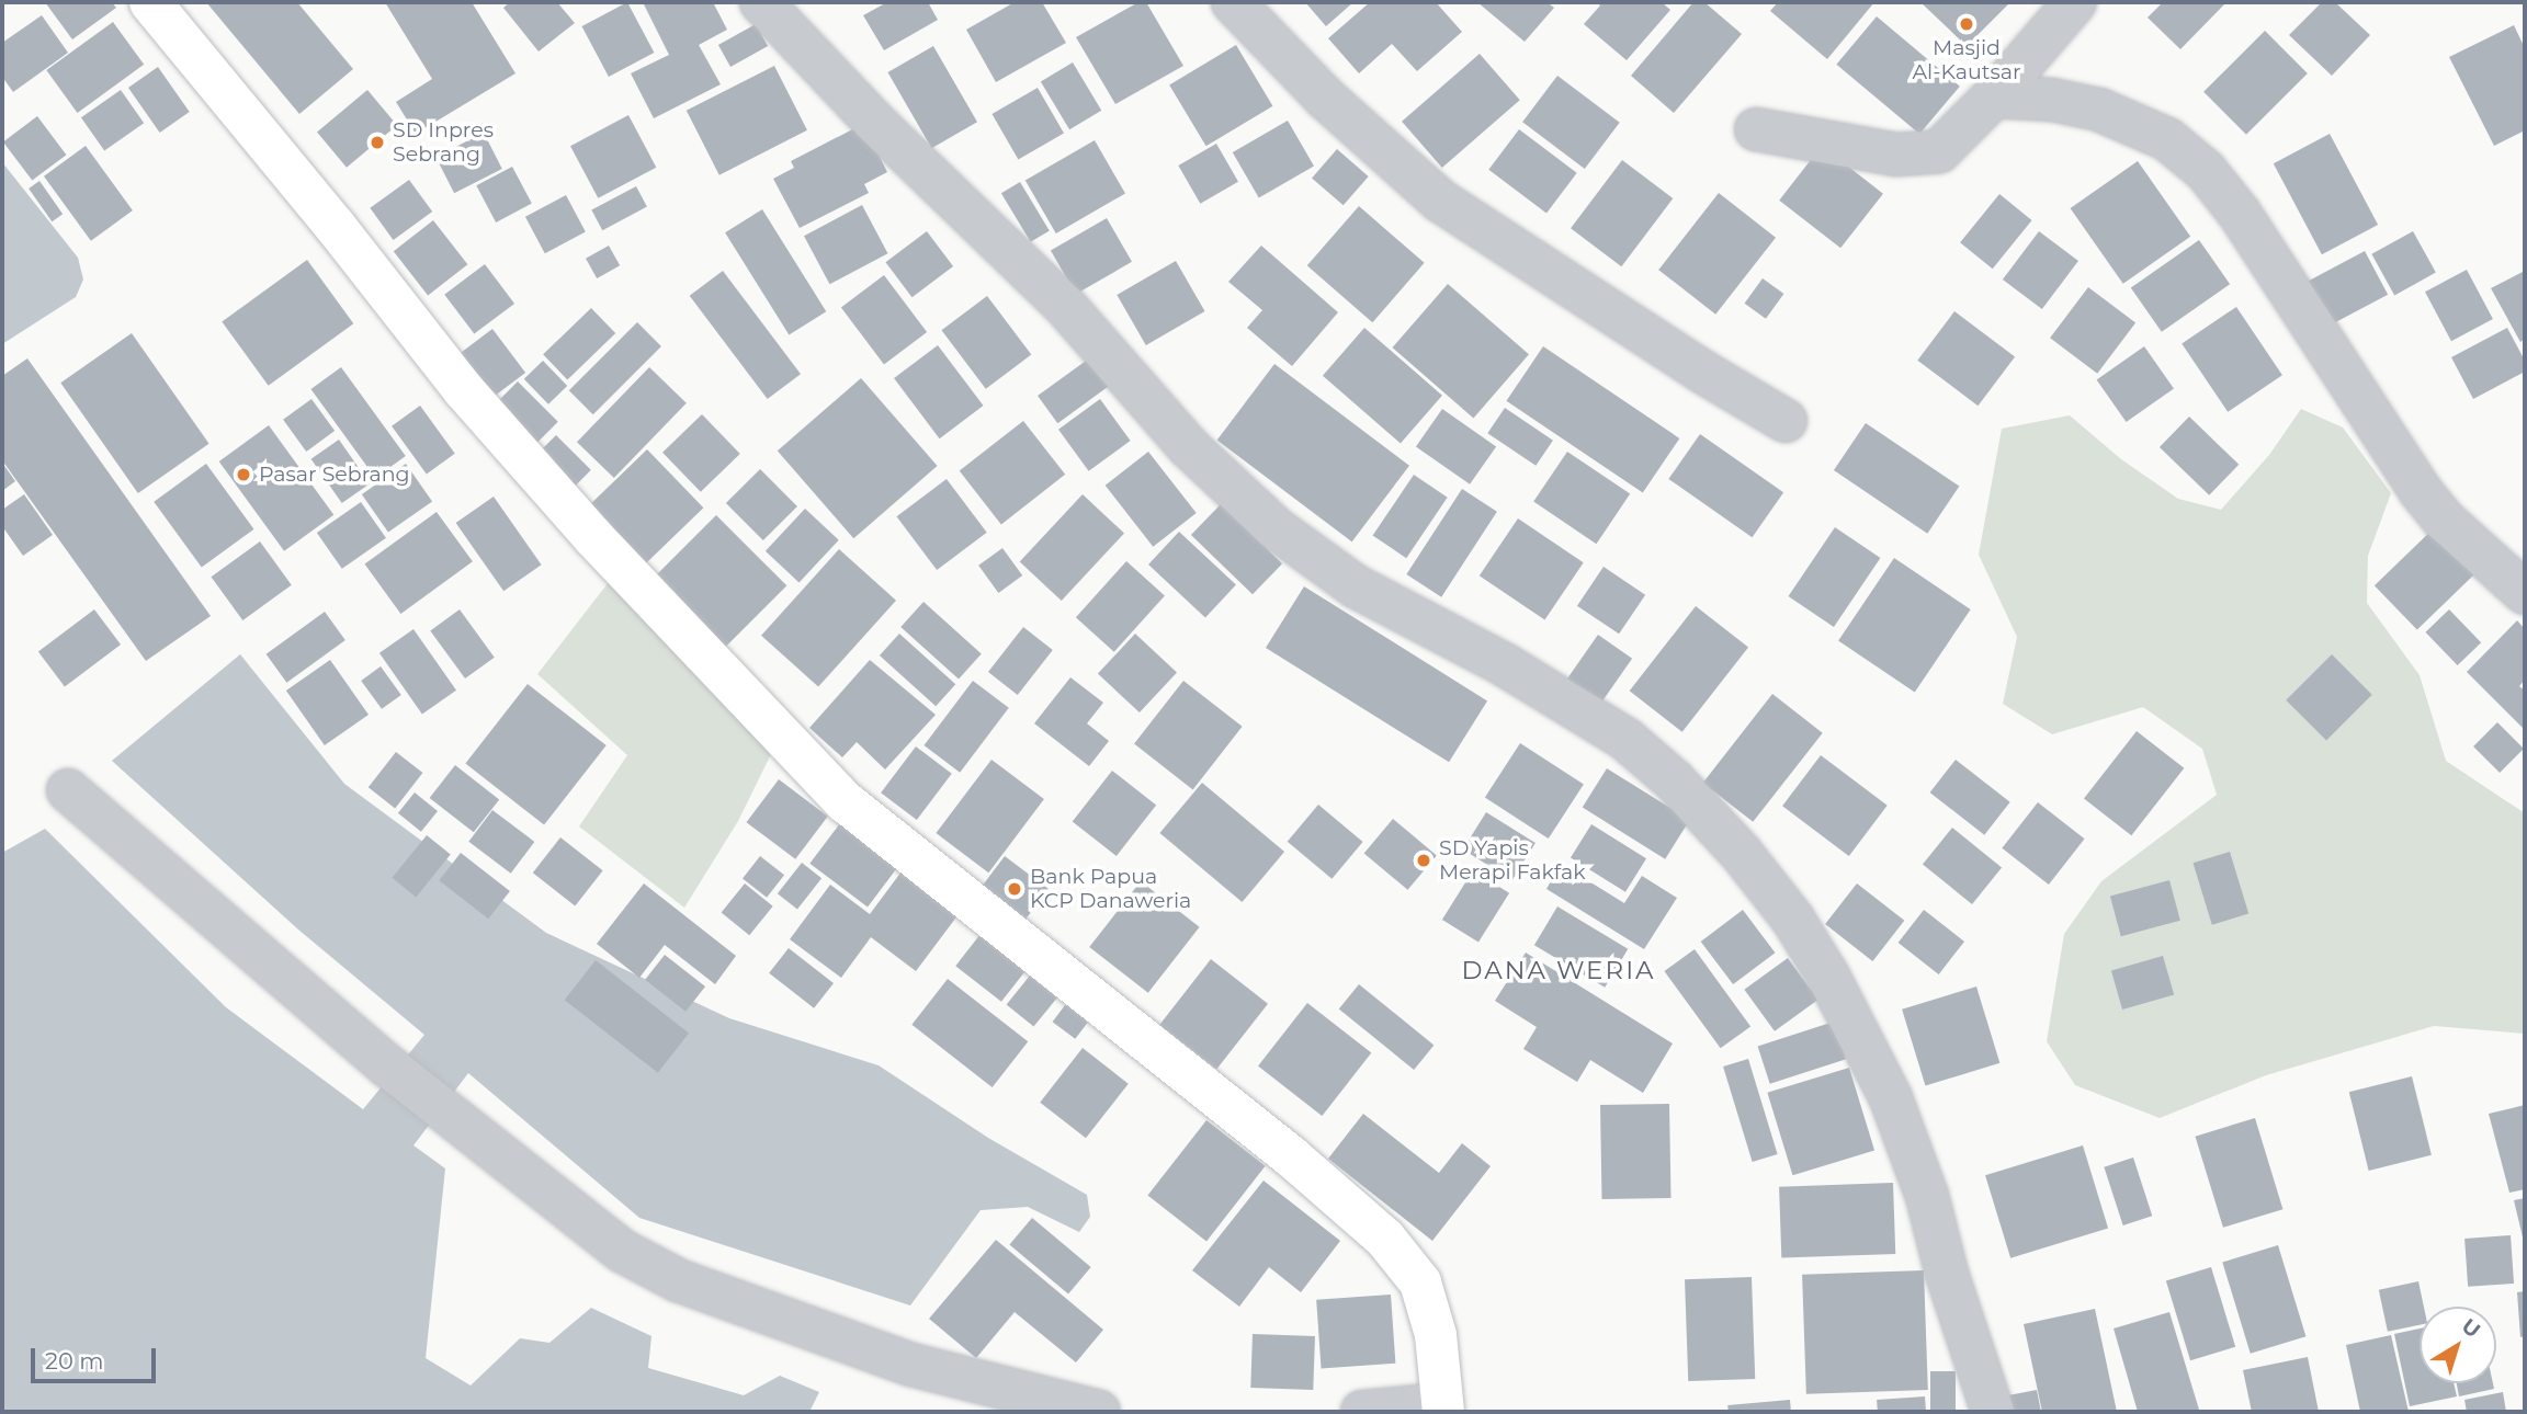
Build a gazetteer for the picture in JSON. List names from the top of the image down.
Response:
{
  "districts": ["DANA WERIA"],
  "places": [
    "Masjid Al-Kautsar",
    "SD Inpres Sebrang",
    "Pasar Sebrang",
    "SD Yapis Merapi Fakfak",
    "Bank Papua KCP Danaweria"
  ],
  "scale_bar": "20 m",
  "north": "top right"
}
